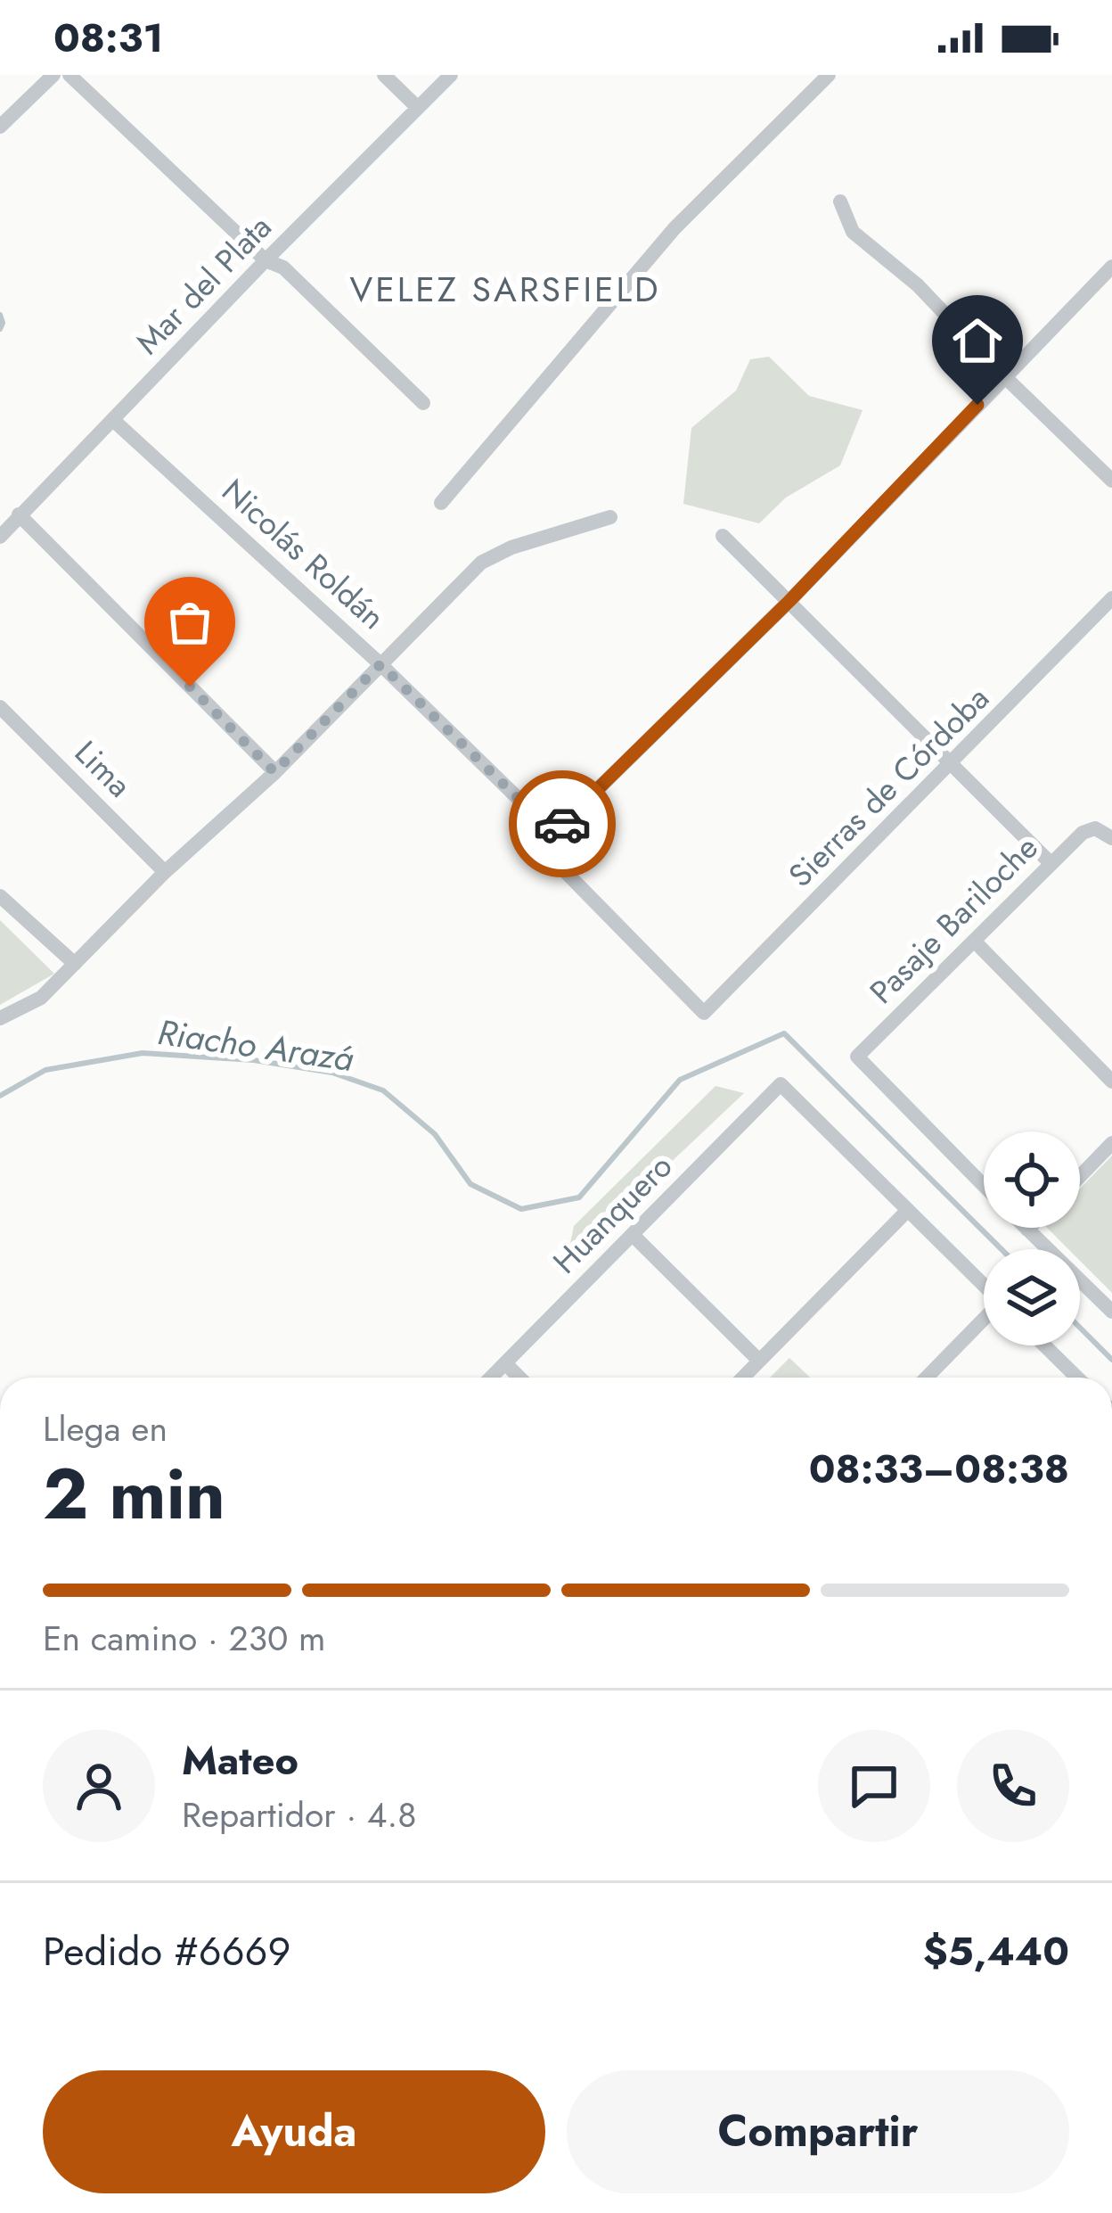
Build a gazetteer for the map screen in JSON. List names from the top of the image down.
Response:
{
  "streets": {
    "street": [
      "Mar del Plata",
      "Nicolás Roldán",
      "Lima",
      "Sierras de Córdoba",
      "Pasaje Bariloche",
      "Huanquero"
    ]
  },
  "crossings": [
    ["Mar del Plata", "Nicolás Roldán"],
    ["Nicolás Roldán", "Sierras de Córdoba"]
  ],
  "districts": ["VELEZ SARSFIELD"],
  "water": ["Riacho Arazá"],
  "page": {
    "status": "08:31",
    "heading": ["2 min", "Llega en", "08:33–08:38"],
    "panel": [
      "Mateo",
      "Repartidor · 4.8",
      "Pedido #6669",
      "$5,440"
    ],
    "bar": "En camino · 230 m",
    "buttons": ["Ayuda", "Compartir"]
  }
}
